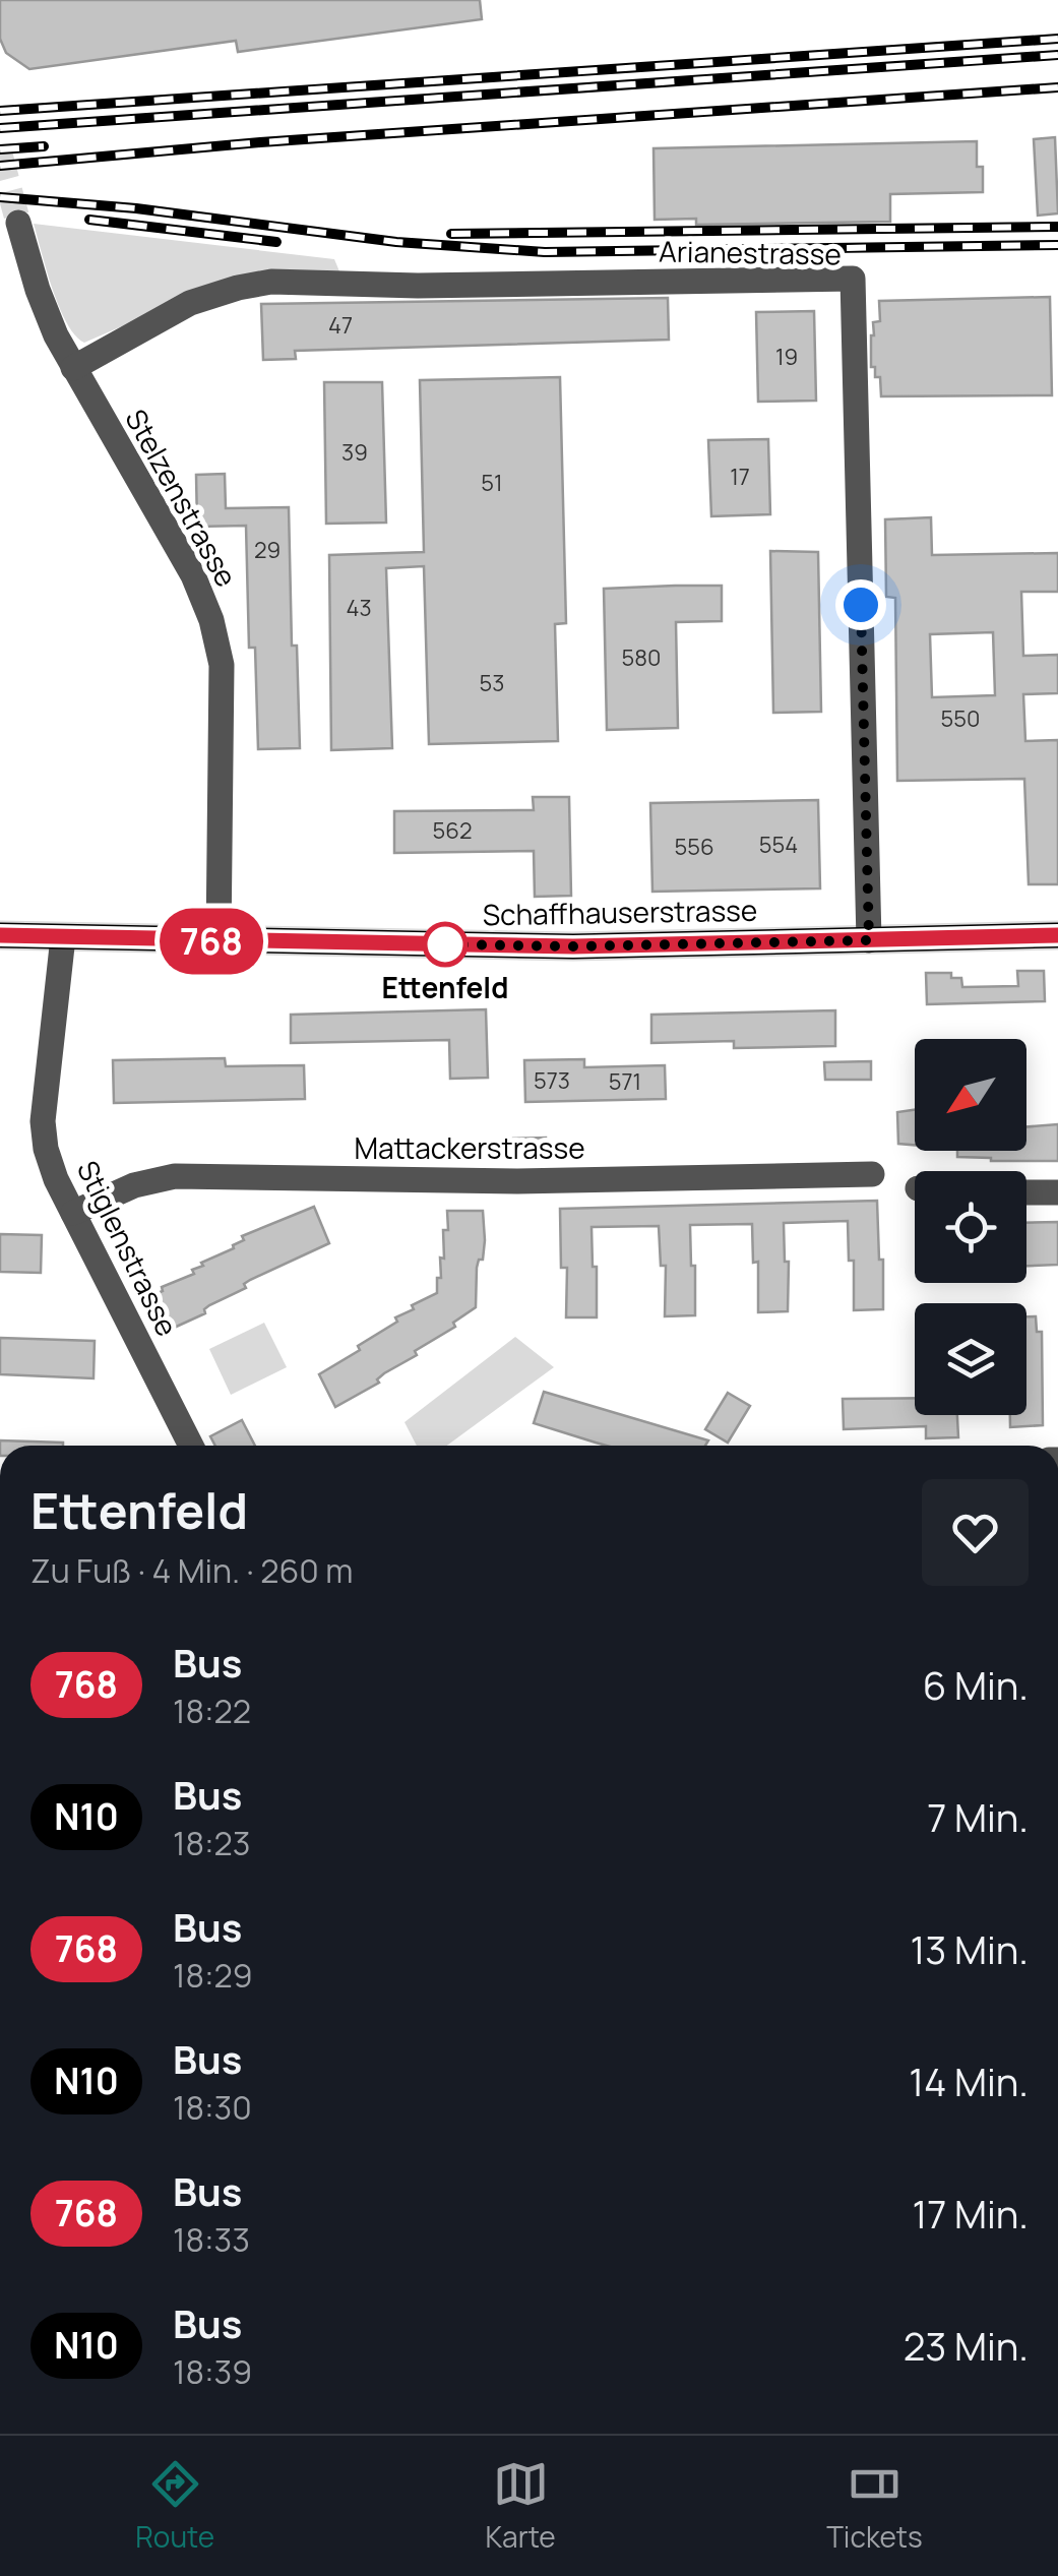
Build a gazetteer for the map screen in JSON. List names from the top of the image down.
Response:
{
  "streets": {
    "main road": ["Schaffhauserstrasse"],
    "street": [
      "Arianestrasse",
      "Stelzenstrasse",
      "Mattackerstrasse",
      "Stiglenstrasse"
    ]
  },
  "crossings": [
    ["Arianestrasse", "Stelzenstrasse"],
    ["Arianestrasse", "Schaffhauserstrasse"],
    ["Stelzenstrasse", "Schaffhauserstrasse"],
    ["Schaffhauserstrasse", "Stiglenstrasse"],
    ["Mattackerstrasse", "Stiglenstrasse"]
  ],
  "places": ["Ettenfeld"],
  "lines": ["bus line 768"],
  "house_numbers": [
    "47",
    "19",
    "39",
    "17",
    "51",
    "29",
    "43",
    "580",
    "53",
    "550",
    "562",
    "554",
    "556",
    "573",
    "571"
  ],
  "north": "bottom left",
  "page": {
    "on_map": "768",
    "heading": ["Ettenfeld", "Zu Fuß · 4 Min. · 260 m"],
    "list": [
      {
        "mark": "768",
        "name": "Bus",
        "note": "18:22",
        "value": "6 Min."
      },
      {
        "mark": "N10",
        "name": "Bus",
        "note": "18:23",
        "value": "7 Min."
      },
      {
        "mark": "768",
        "name": "Bus",
        "note": "18:29",
        "value": "13 Min."
      },
      {
        "mark": "N10",
        "name": "Bus",
        "note": "18:30",
        "value": "14 Min."
      },
      {
        "mark": "768",
        "name": "Bus",
        "note": "18:33",
        "value": "17 Min."
      },
      {
        "mark": "N10",
        "name": "Bus",
        "note": "18:39",
        "value": "23 Min."
      }
    ],
    "tabs": ["Route", "Karte", "Tickets"]
  }
}
